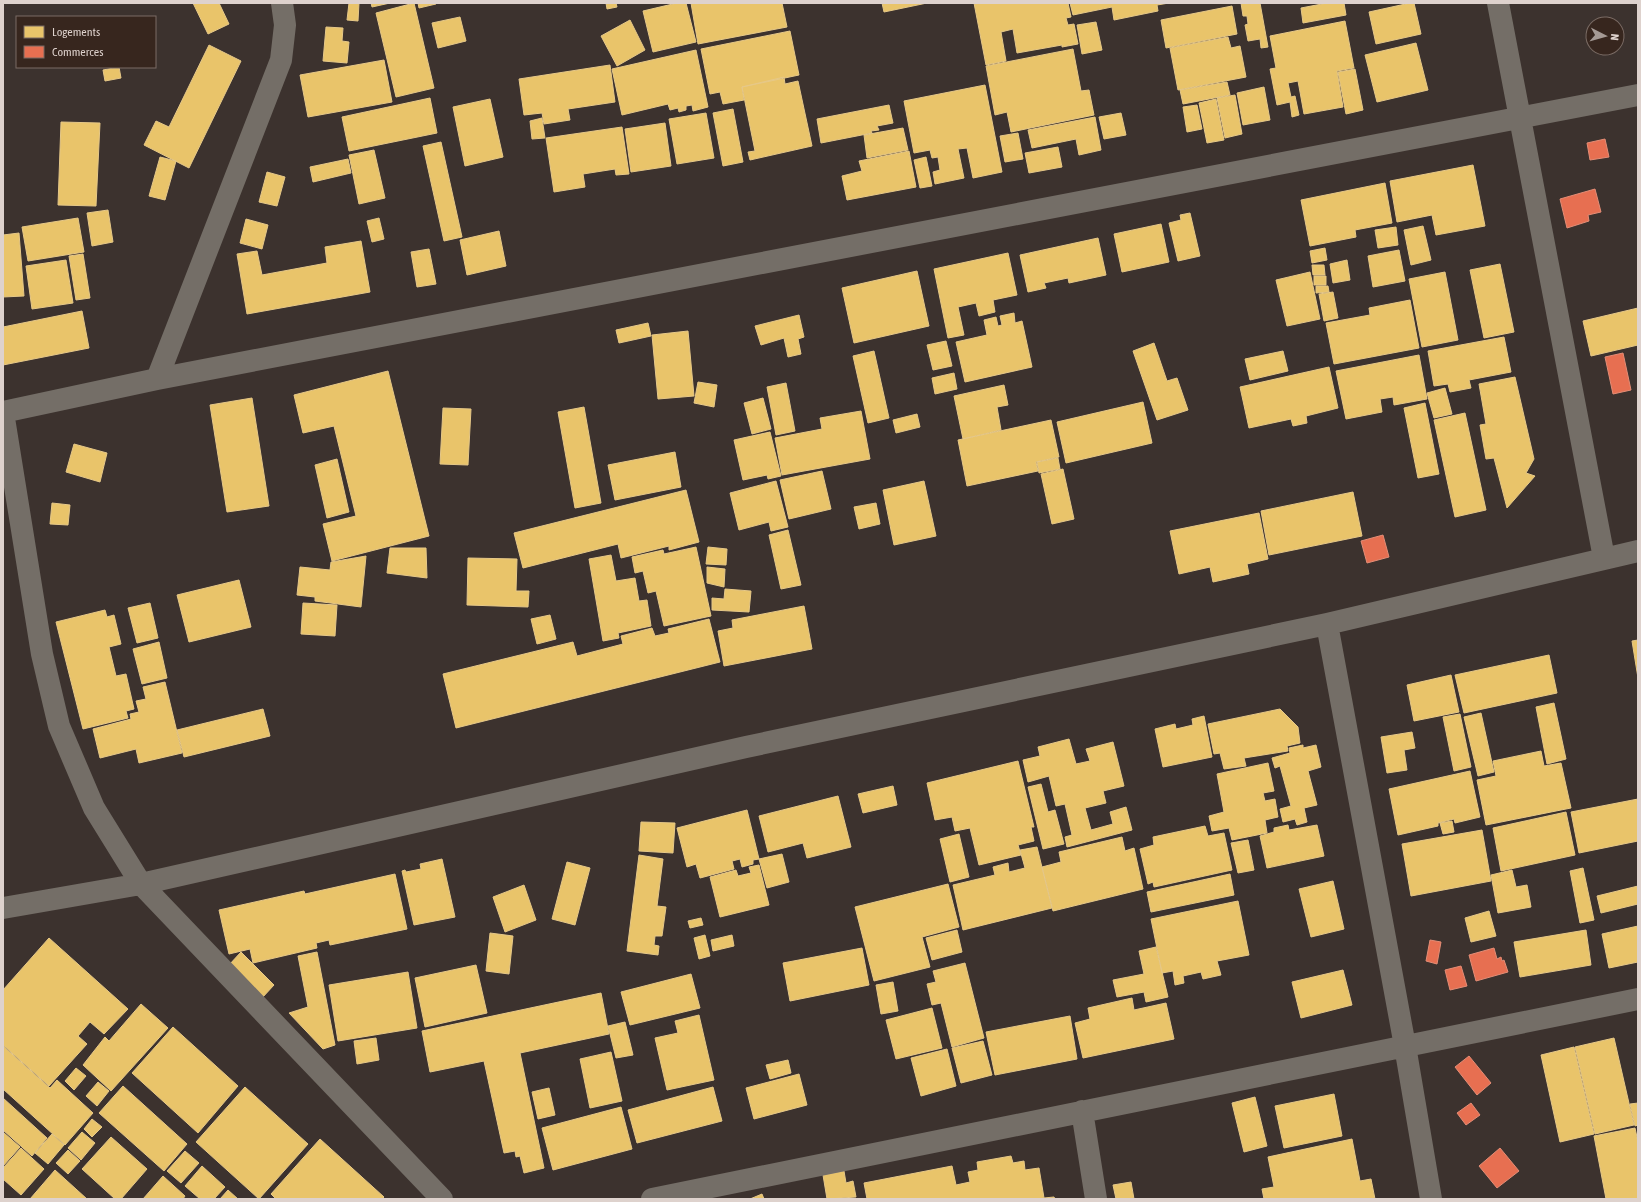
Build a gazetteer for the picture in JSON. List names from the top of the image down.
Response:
{
  "legend": ["Logements", "Commerces"],
  "north": "right"
}
